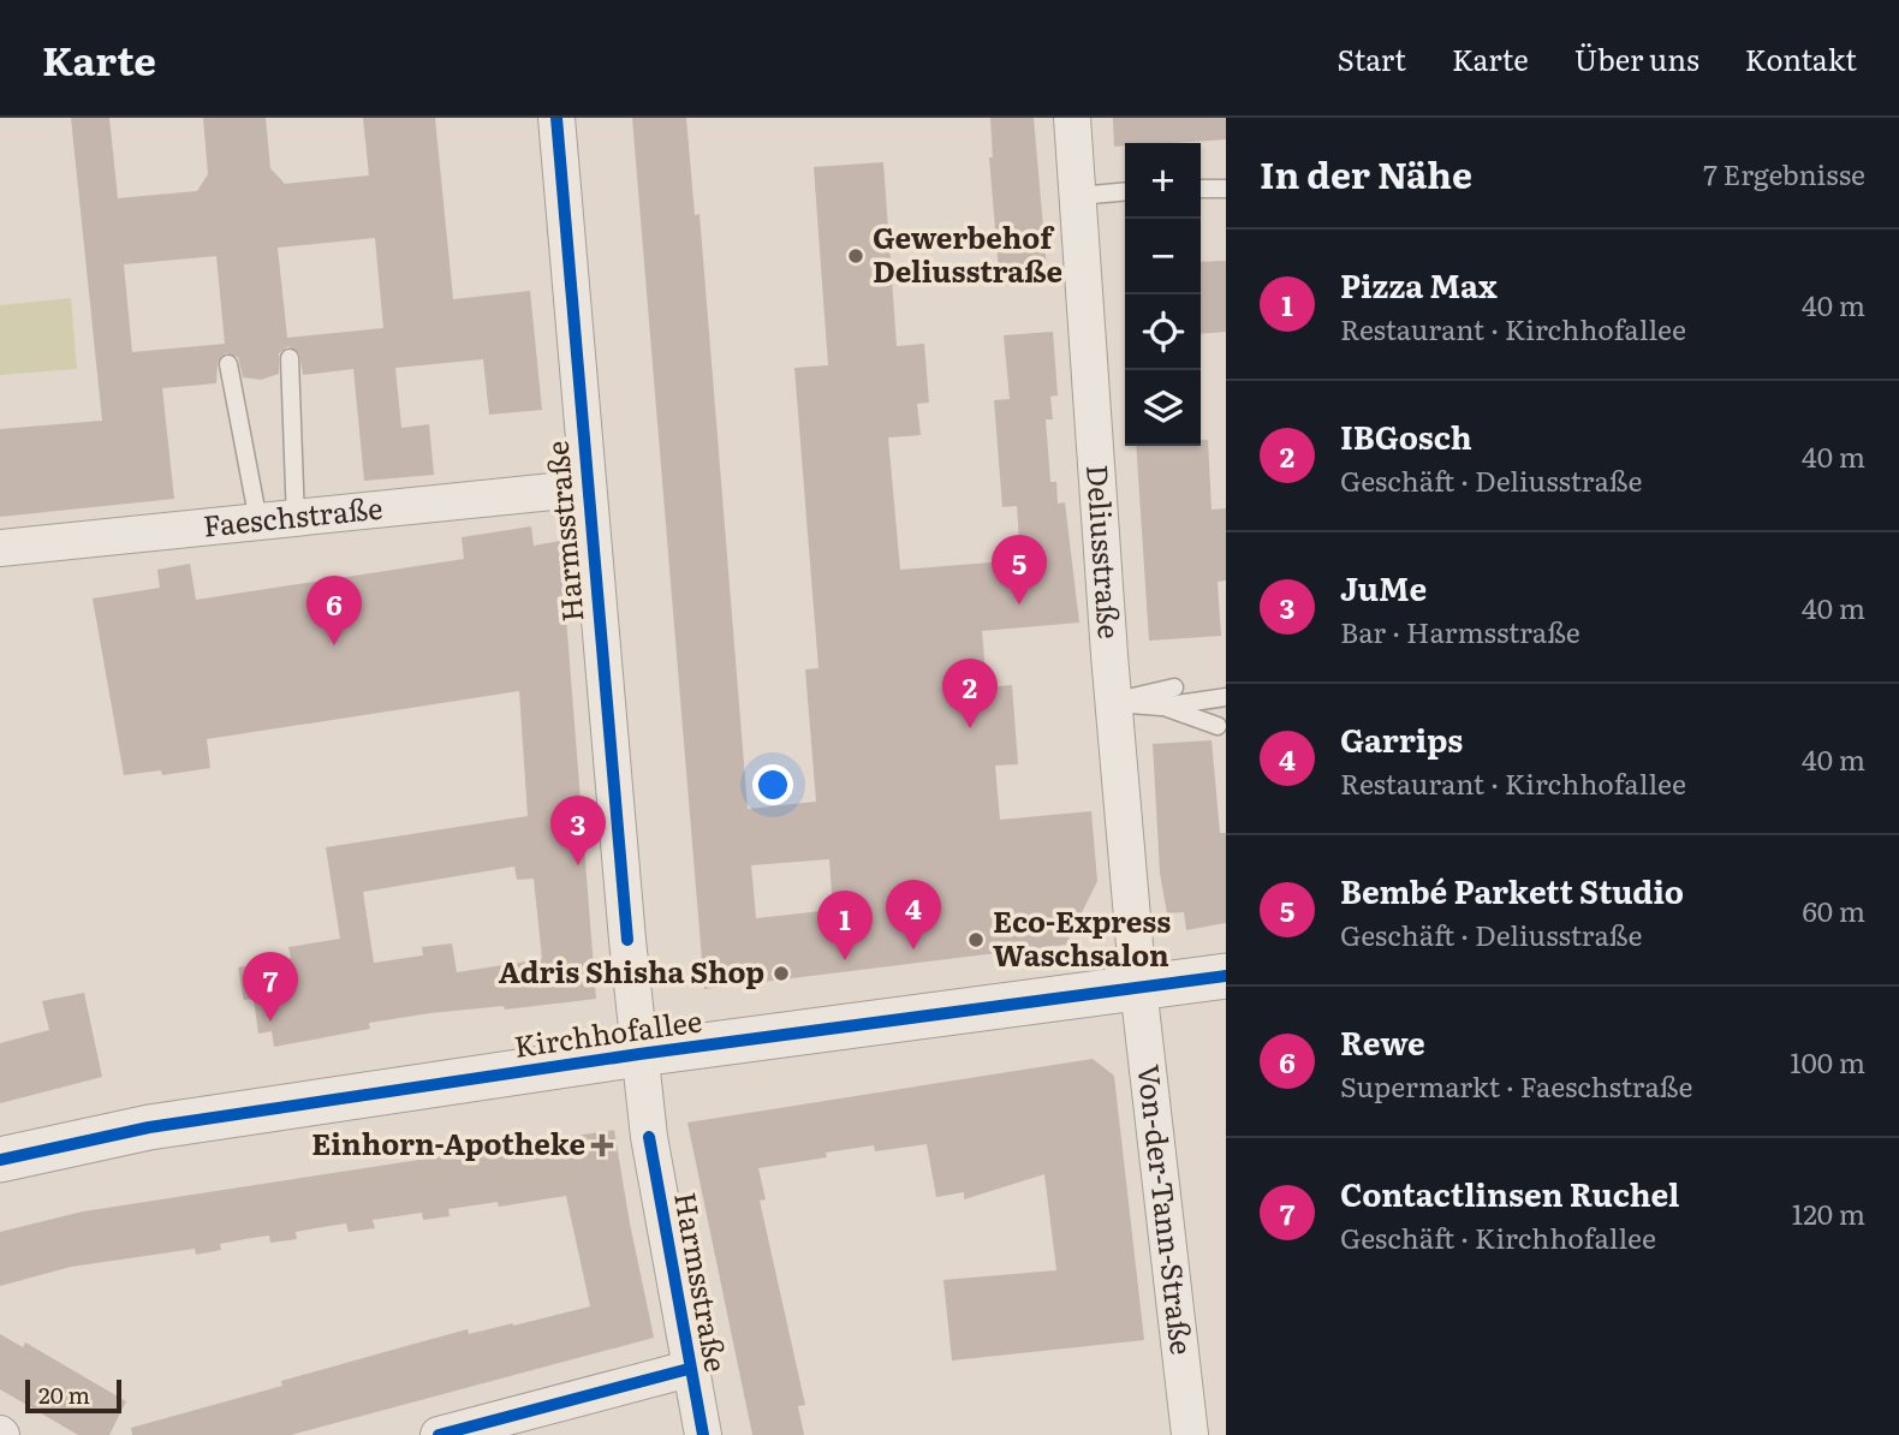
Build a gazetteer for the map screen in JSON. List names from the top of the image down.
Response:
{
  "streets": {
    "street": [
      "Faeschstraße",
      "Harmsstraße",
      "Deliusstraße",
      "Kirchhofallee",
      "Von-der-Tann-Straße"
    ]
  },
  "crossings": [
    ["Faeschstraße", "Harmsstraße"],
    ["Harmsstraße", "Kirchhofallee"],
    ["Deliusstraße", "Kirchhofallee"],
    ["Deliusstraße", "Von-der-Tann-Straße"],
    ["Kirchhofallee", "Von-der-Tann-Straße"]
  ],
  "places": {
    "other": ["Gewerbehof Deliusstraße", "Eco-Express Waschsalon", "Adris Shisha Shop"],
    "health": ["Einhorn-Apotheke"]
  },
  "scale_bar": "20 m",
  "page": {
    "header": "Karte",
    "nav": [
      "Start",
      "Karte",
      "Über uns",
      "Kontakt"
    ],
    "heading": ["In der Nähe", "7 Ergebnisse"],
    "map_buttons": ["+", "−"],
    "list": [
      {
        "mark": "1",
        "name": "Pizza Max",
        "note": "Restaurant · Kirchhofallee",
        "value": "40 m"
      },
      {
        "mark": "2",
        "name": "IBGosch",
        "note": "Geschäft · Deliusstraße",
        "value": "40 m"
      },
      {
        "mark": "3",
        "name": "JuMe",
        "note": "Bar · Harmsstraße",
        "value": "40 m"
      },
      {
        "mark": "4",
        "name": "Garrips",
        "note": "Restaurant · Kirchhofallee",
        "value": "40 m"
      },
      {
        "mark": "5",
        "name": "Bembé Parkett Studio",
        "note": "Geschäft · Deliusstraße",
        "value": "60 m"
      },
      {
        "mark": "6",
        "name": "Rewe",
        "note": "Supermarkt · Faeschstraße",
        "value": "100 m"
      },
      {
        "mark": "7",
        "name": "Contactlinsen Ruchel",
        "note": "Geschäft · Kirchhofallee",
        "value": "120 m"
      }
    ],
    "pins": [
      "5",
      "6",
      "2",
      "3",
      "4",
      "1",
      "7"
    ],
    "scale": "20 m"
  }
}
